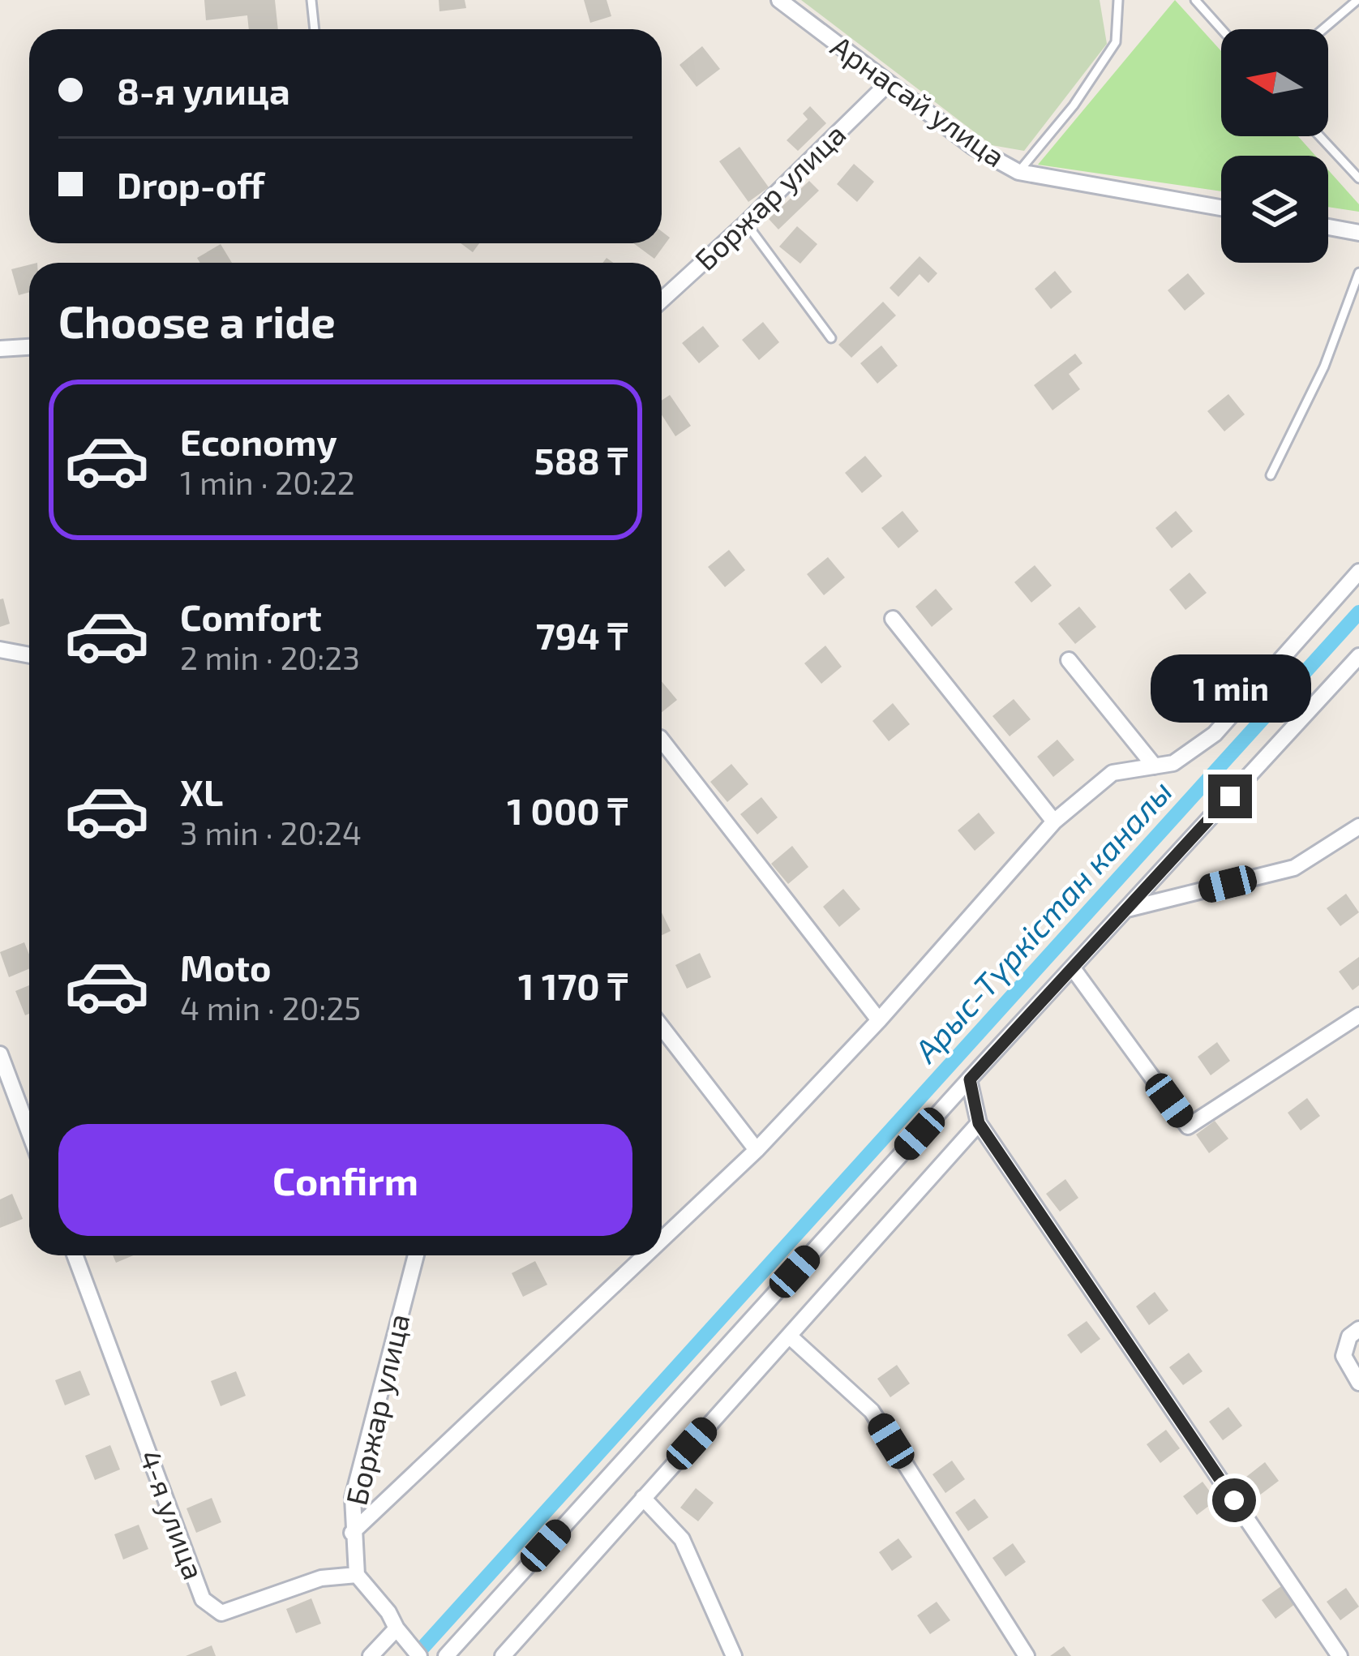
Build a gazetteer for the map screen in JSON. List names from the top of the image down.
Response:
{
  "streets": {
    "street": ["Арнасай улица", "Боржар улица", "4-я улица"]
  },
  "crossings": [
    ["Арнасай улица", "Боржар улица"],
    ["Боржар улица", "4-я улица"]
  ],
  "water": ["Арыс-Түркістан каналы"],
  "north": "left",
  "page": {
    "banner": ["8-я улица", "Drop-off"],
    "heading": "Choose a ride",
    "list": [
      {
        "name": "Economy",
        "note": "1 min · 20:22",
        "value": "588 ₸"
      },
      {
        "name": "Comfort",
        "note": "2 min · 20:23",
        "value": "794 ₸"
      },
      {
        "name": "XL",
        "note": "3 min · 20:24",
        "value": "1 000 ₸"
      },
      {
        "name": "Moto",
        "note": "4 min · 20:25",
        "value": "1 170 ₸"
      }
    ],
    "bubble": "1 min",
    "buttons": "Confirm"
  }
}
